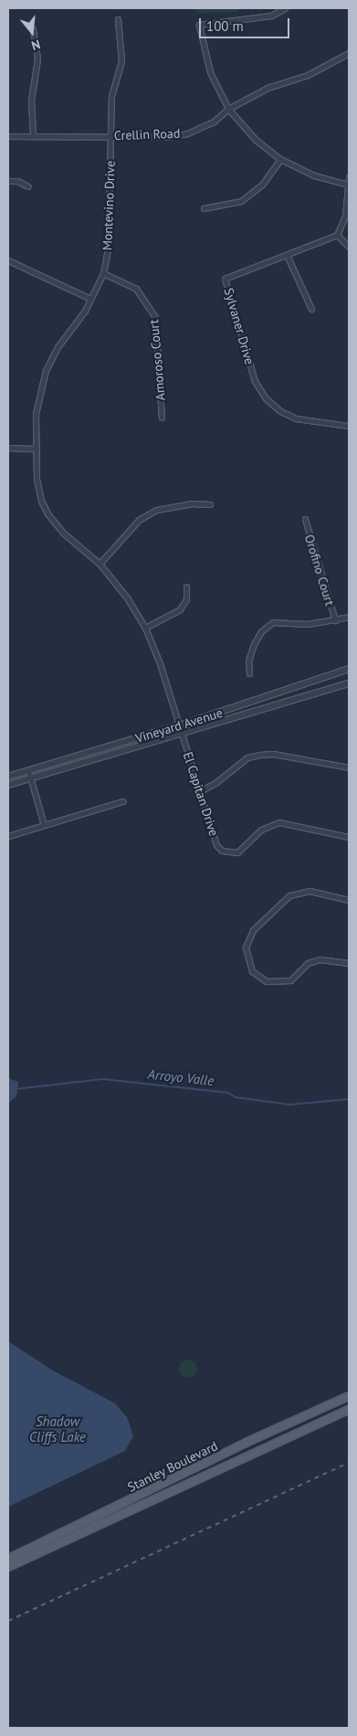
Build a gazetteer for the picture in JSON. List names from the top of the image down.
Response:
{
  "streets": {
    "main road": ["Stanley Boulevard"],
    "street": [
      "Crellin Road",
      "Montevino Drive",
      "Sylvaner Drive",
      "Amoroso Court",
      "Orofino Court",
      "Vineyard Avenue",
      "El Capitan Drive"
    ]
  },
  "crossings": [
    ["Crellin Road", "Montevino Drive"],
    ["Montevino Drive", "Amoroso Court"],
    ["Montevino Drive", "Vineyard Avenue"],
    ["Montevino Drive", "El Capitan Drive"],
    ["Vineyard Avenue", "El Capitan Drive"]
  ],
  "water": ["Arroyo Valle", "Shadow Cliffs Lake"],
  "scale_bar": "100 m",
  "north": "bottom"
}
